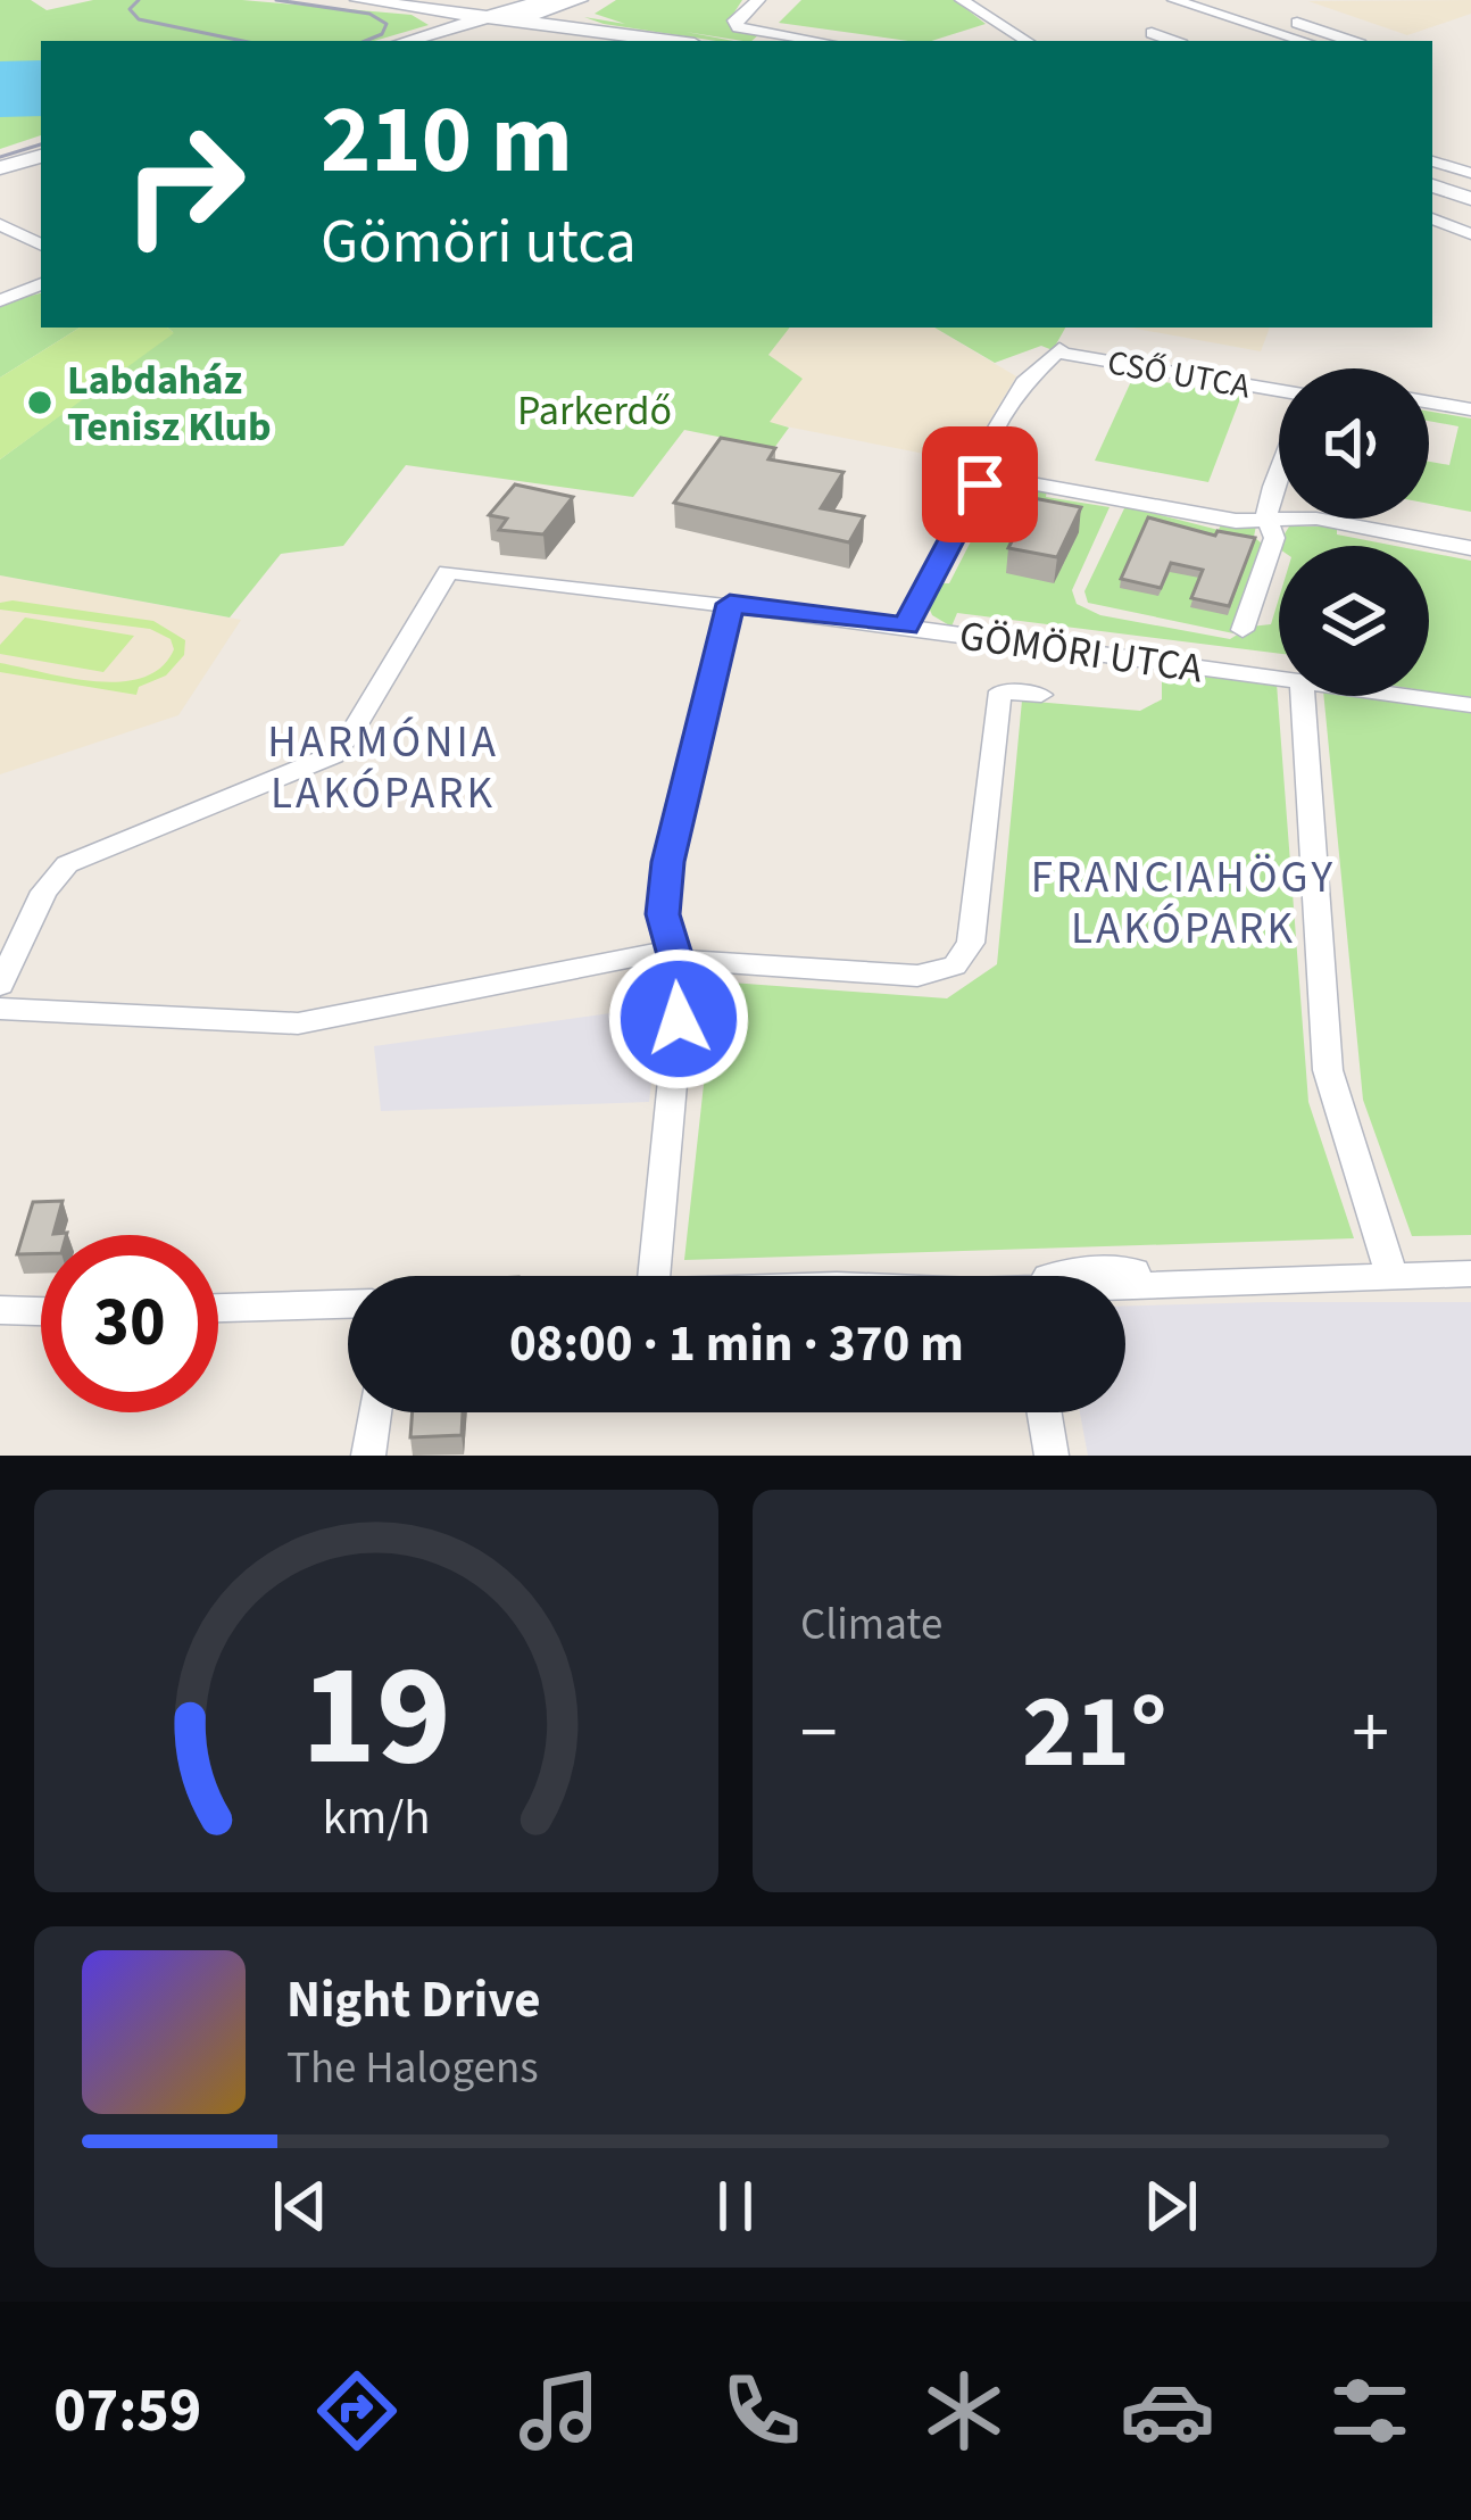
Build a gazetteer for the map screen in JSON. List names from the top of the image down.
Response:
{
  "streets": {
    "street": ["CSŐ UTCA", "GÖMÖRI UTCA"]
  },
  "districts": ["HARMÓNIA LAKÓPARK", "FRANCIAHÖGY LAKÓPARK"],
  "parks": ["Parkerdő"],
  "places": ["Labdaház Tenisz Klub"],
  "page": {
    "turn": ["210 m", "Gömöri utca"],
    "limit": "30",
    "trip": "08:00 · 1 min · 370 m",
    "tile": "Climate",
    "heat": ["−", "21°", "+"],
    "song": ["Night Drive", "The Halogens"],
    "tabs": "07:59",
    "gauge": ["19", "km/h"]
  }
}
